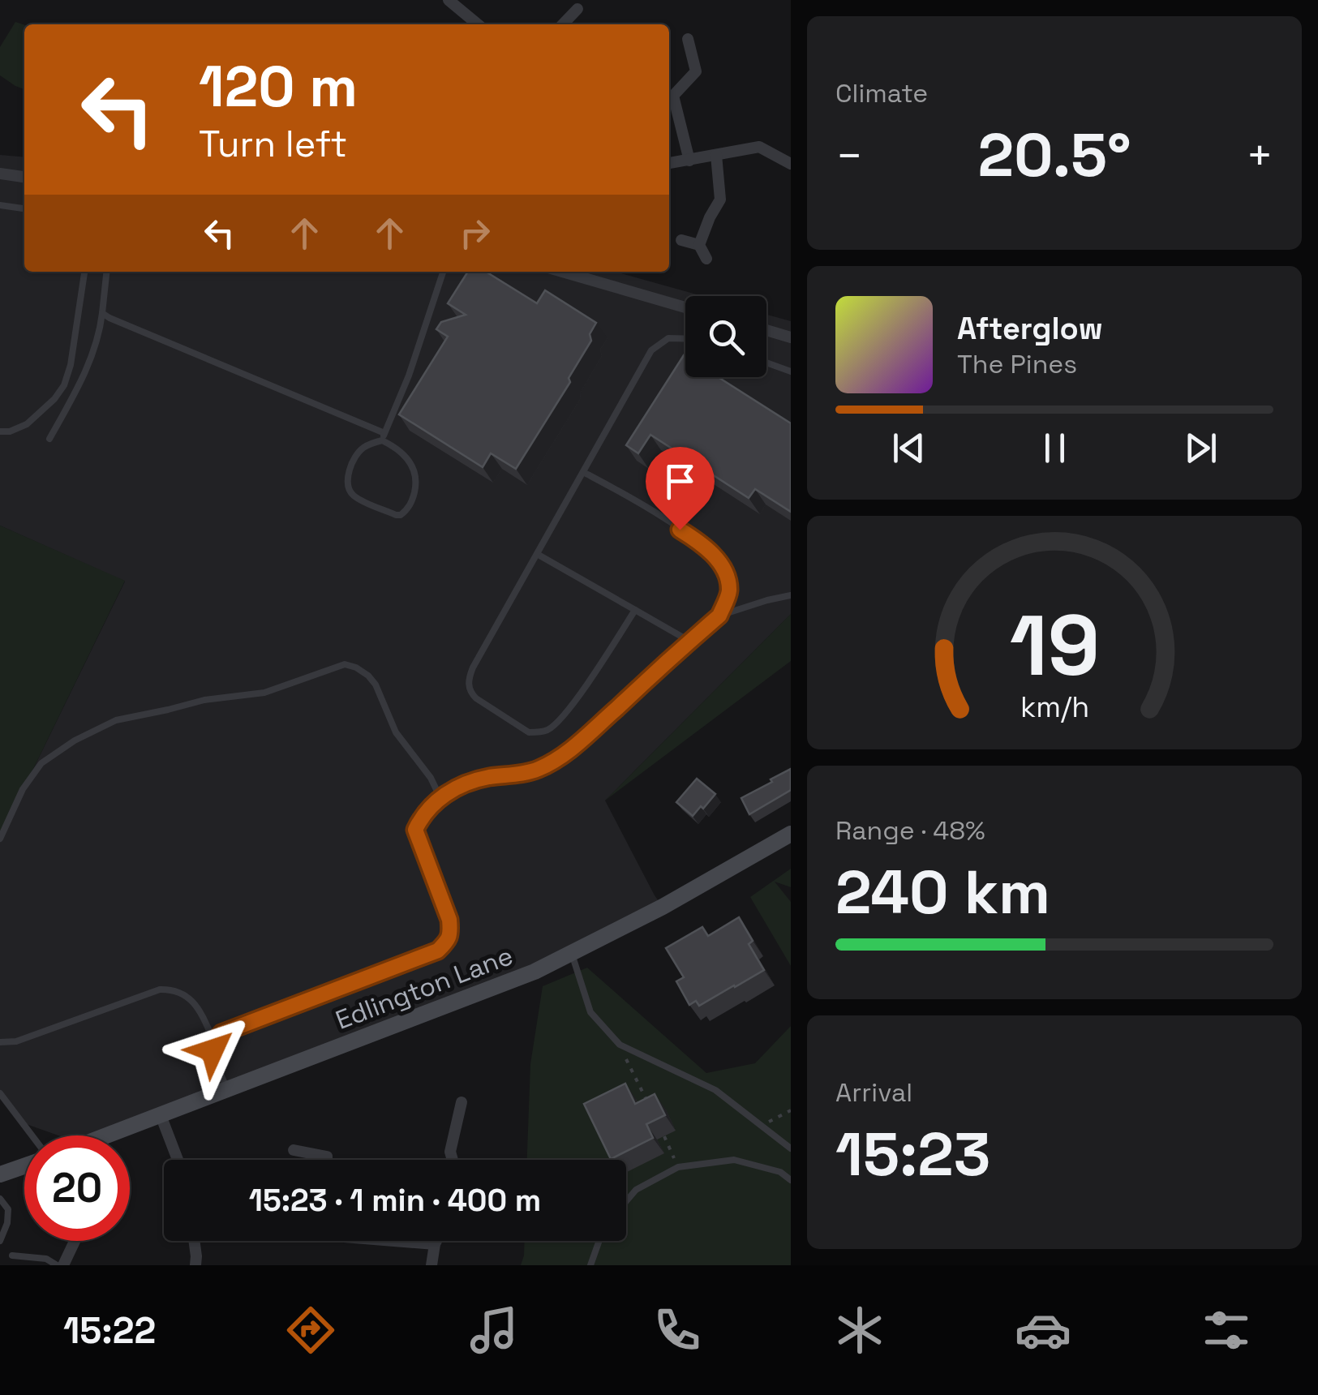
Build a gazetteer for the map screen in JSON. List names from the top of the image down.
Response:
{
  "streets": {
    "main road": ["Edlington Lane"]
  },
  "page": {
    "tile": [
      "Climate",
      ["Range · 48%", "240 km"],
      ["Arrival", "15:23"]
    ],
    "turn": ["120 m", "Turn left"],
    "heat": ["−", "20.5°", "+"],
    "song": ["Afterglow", "The Pines"],
    "limit": "20",
    "trip": "15:23 · 1 min · 400 m",
    "tabs": "15:22",
    "gauge": ["19", "km/h"]
  }
}
